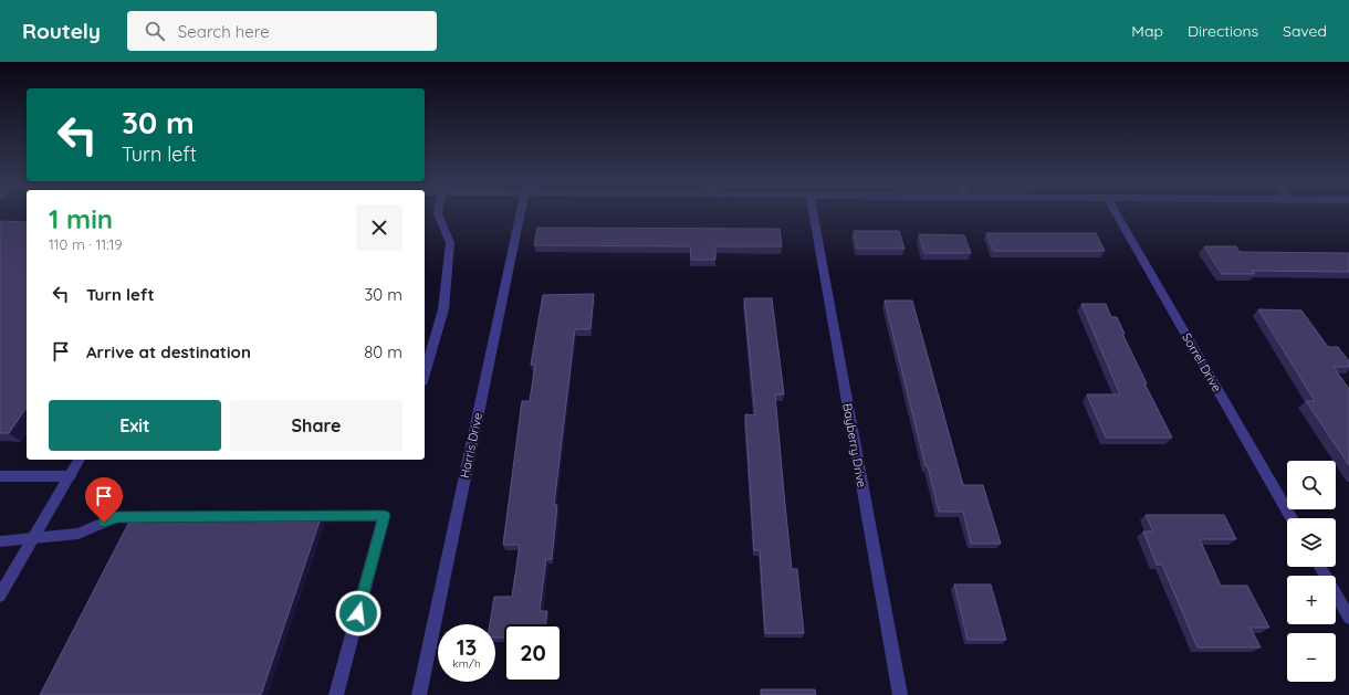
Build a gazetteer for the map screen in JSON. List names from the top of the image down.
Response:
{
  "streets": {
    "street": ["Sorrel Drive", "Harris Drive", "Bayberry Drive"]
  },
  "page": {
    "header": "Routely",
    "search": "Search here",
    "nav": ["Map", "Directions", "Saved"],
    "turn": ["30 m", "Turn left"],
    "heading": ["1 min", "110 m · 11:19"],
    "list": [
      {
        "name": "Turn left",
        "value": "30 m"
      },
      {
        "name": "Arrive at destination",
        "value": "80 m"
      }
    ],
    "buttons": ["Exit", "Share"],
    "map_buttons": ["+", "−"],
    "speed": "13 km/h",
    "limit": "20"
  }
}
